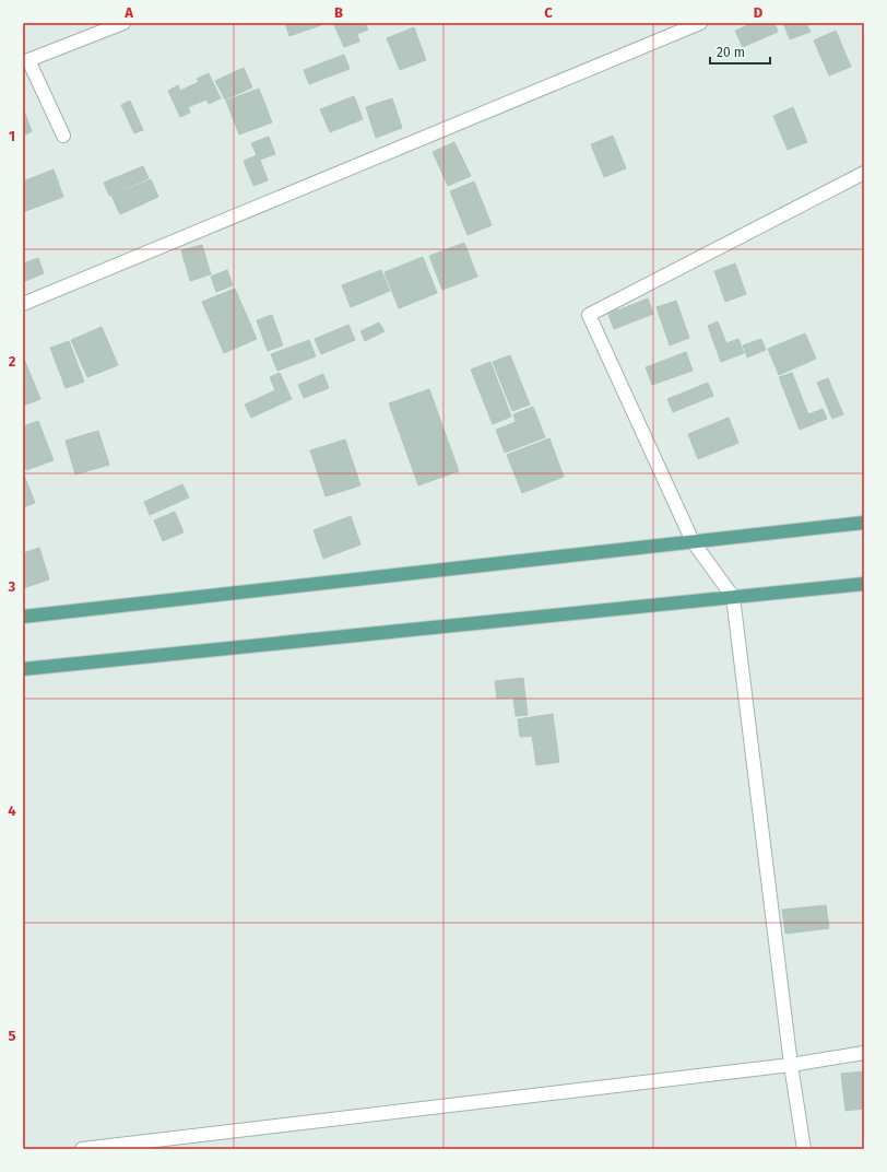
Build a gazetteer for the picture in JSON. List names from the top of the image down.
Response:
{
  "scale_bar": "20 m",
  "grid": {
    "columns": [
      "A",
      "B",
      "C",
      "D"
    ],
    "rows": [
      "1",
      "2",
      "3",
      "4",
      "5"
    ]
  }
}
